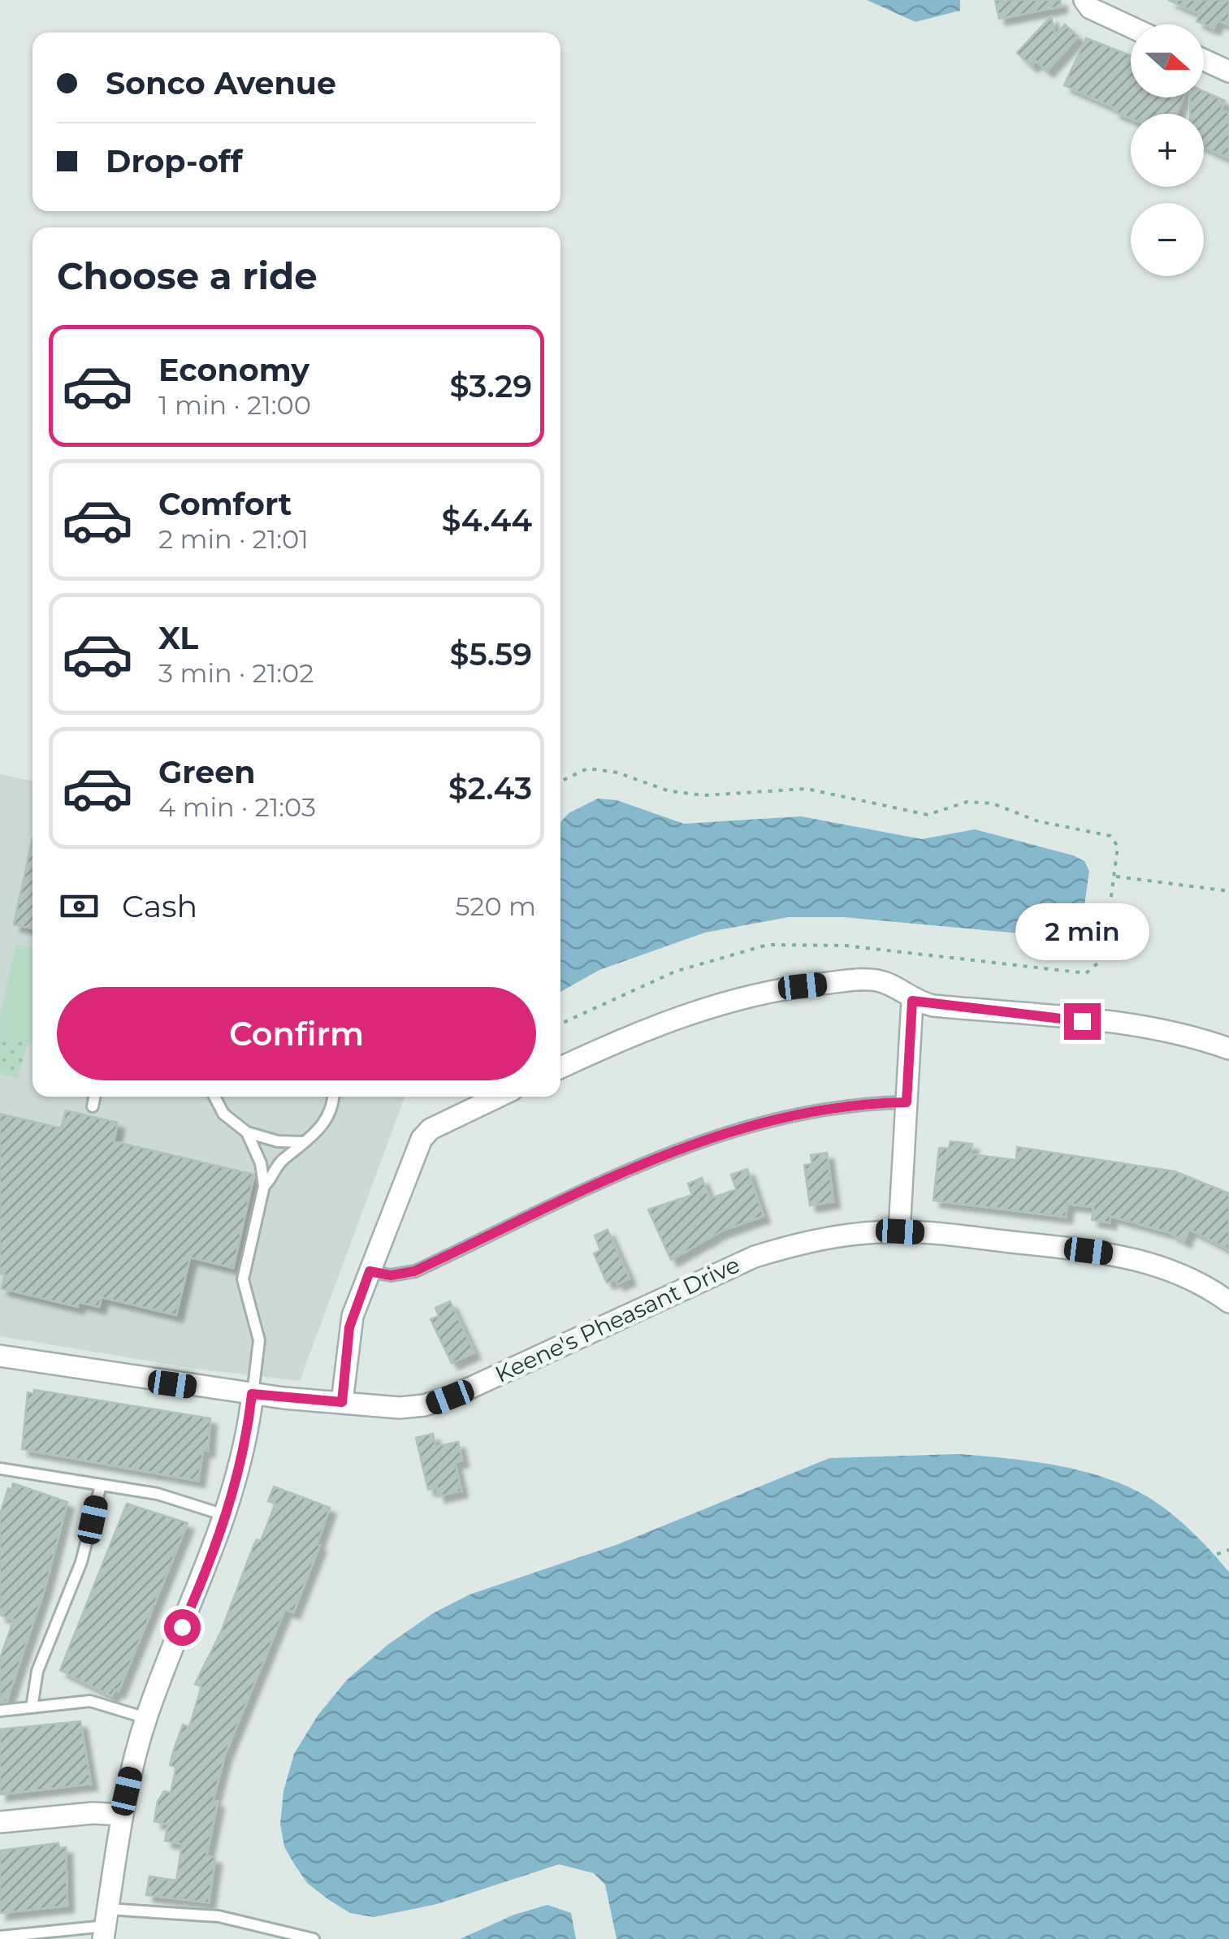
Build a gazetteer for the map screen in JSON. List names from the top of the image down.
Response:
{
  "streets": {
    "street": ["Keene's Pheasant Drive"]
  },
  "north": "right",
  "page": {
    "map_buttons": ["+", "−"],
    "banner": ["Sonco Avenue", "Drop-off"],
    "heading": "Choose a ride",
    "list": [
      {
        "name": "Economy",
        "note": "1 min · 21:00",
        "value": "$3.29"
      },
      {
        "name": "Comfort",
        "note": "2 min · 21:01",
        "value": "$4.44"
      },
      {
        "name": "XL",
        "note": "3 min · 21:02",
        "value": "$5.59"
      },
      {
        "name": "Green",
        "note": "4 min · 21:03",
        "value": "$2.43"
      }
    ],
    "pay": ["Cash", "520 m"],
    "bubble": "2 min",
    "buttons": "Confirm"
  }
}
